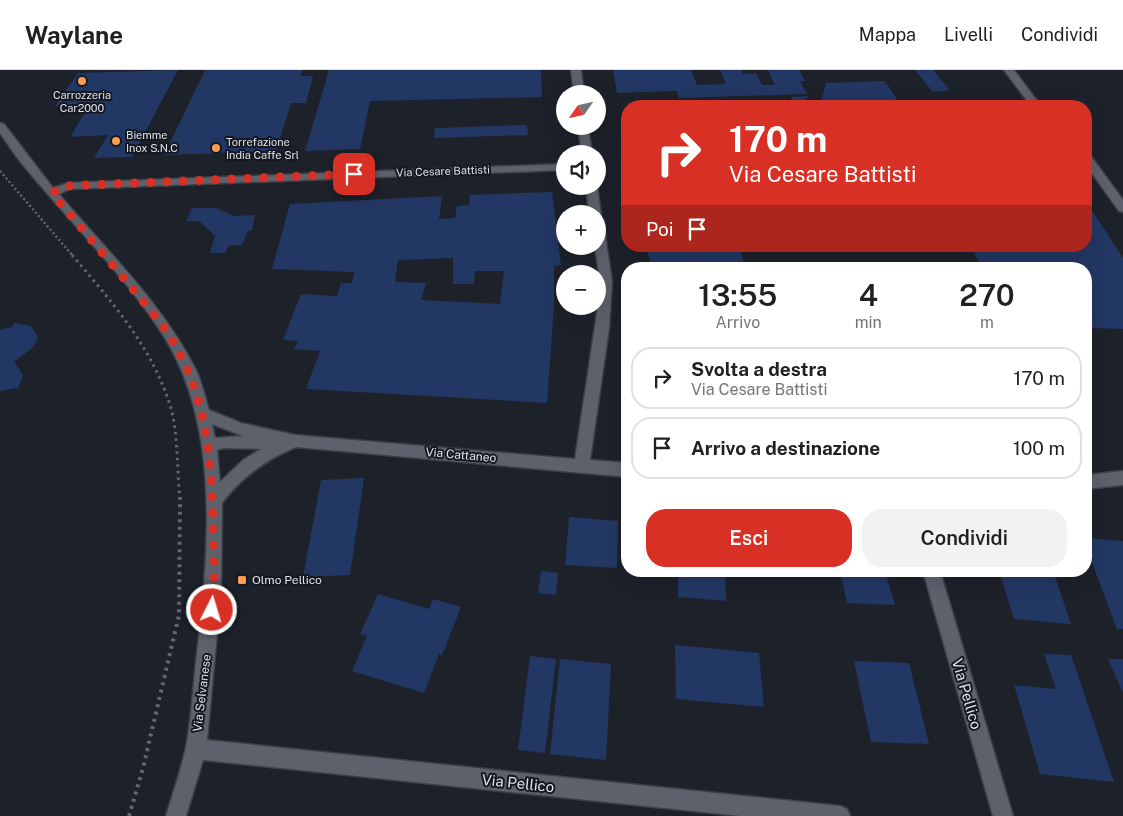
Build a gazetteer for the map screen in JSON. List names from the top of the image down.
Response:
{
  "streets": {
    "street": [
      "Via Cesare Battisti",
      "Via Cattaneo",
      "Via Selvanese",
      "Via Pellico"
    ]
  },
  "crossings": [
    ["Via Cesare Battisti", "Via Selvanese"],
    ["Via Cattaneo", "Via Selvanese"],
    ["Via Selvanese", "Via Pellico"]
  ],
  "places": {
    "other": ["Carrozzeria Car2000", "Biemme Inox S.N.C", "Torrefazione India Caffe Srl"],
    "transit": ["Olmo Pellico"]
  },
  "north": "bottom left",
  "page": {
    "header": "Waylane",
    "nav": ["Mappa", "Livelli", "Condividi"],
    "map_buttons": ["+", "−"],
    "turn": ["170 m", "Via Cesare Battisti"],
    "then": "Poi",
    "eta": [
      "13:55",
      "Arrivo",
      "4",
      "min",
      "270",
      "m"
    ],
    "list": [
      {
        "name": "Svolta a destra",
        "note": "Via Cesare Battisti",
        "value": "170 m"
      },
      {
        "name": "Arrivo a destinazione",
        "value": "100 m"
      }
    ],
    "buttons": ["Esci", "Condividi"]
  }
}
